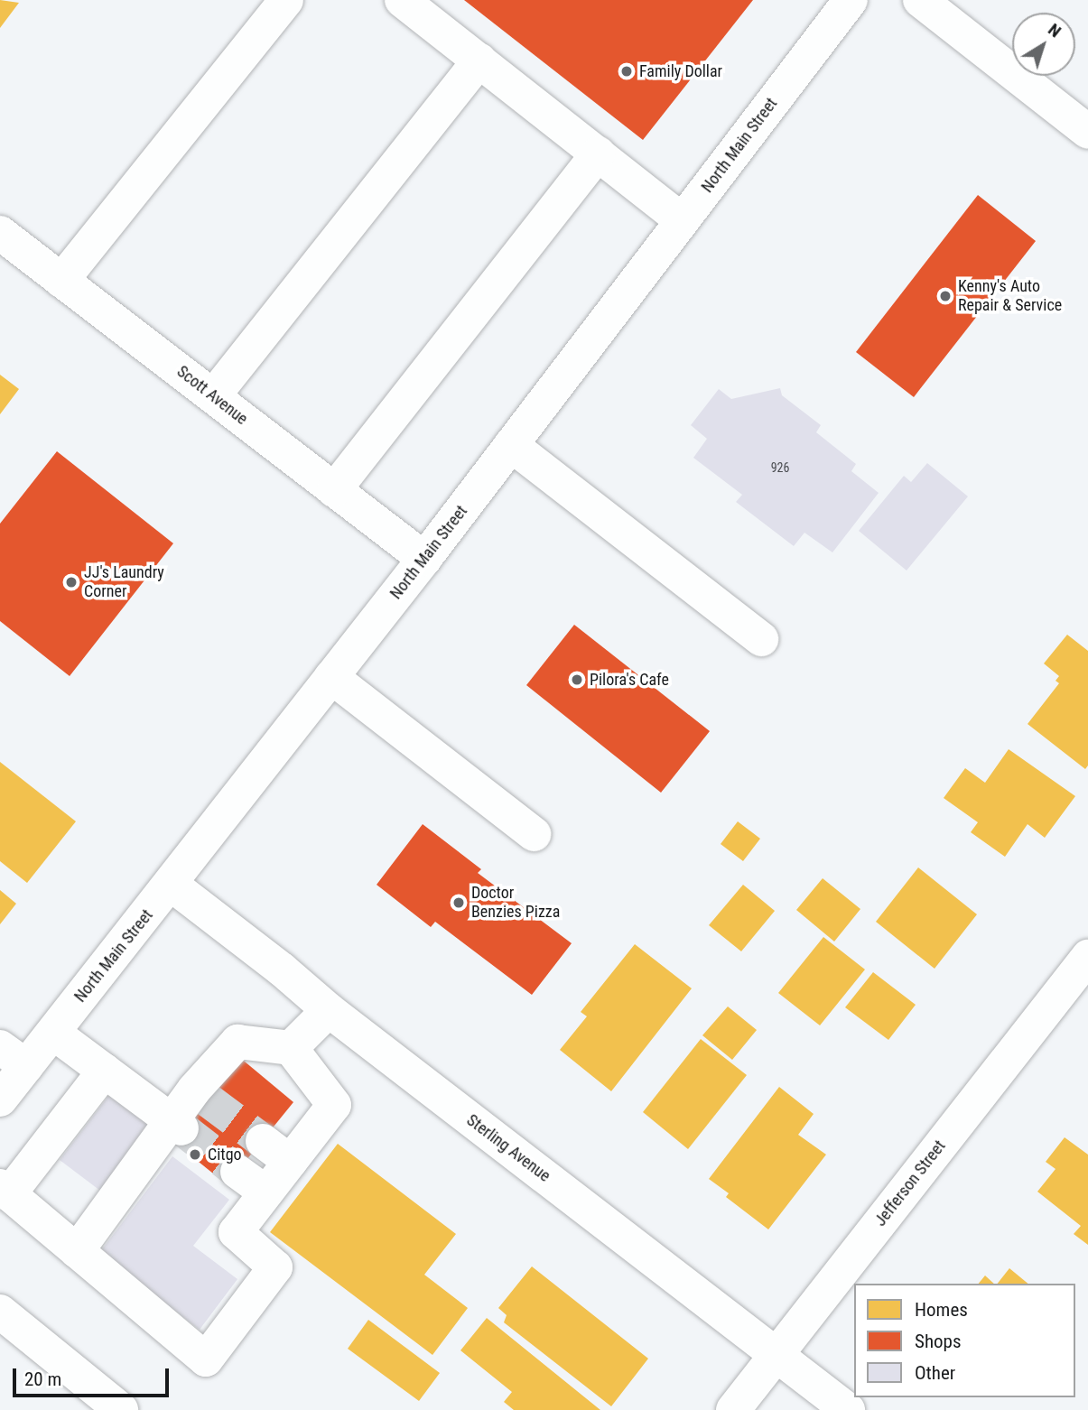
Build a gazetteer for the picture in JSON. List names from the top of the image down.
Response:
{
  "streets": {
    "street": [
      "North Main Street",
      "Scott Avenue",
      "Sterling Avenue",
      "Jefferson Street"
    ]
  },
  "crossings": [
    ["North Main Street", "Scott Avenue"],
    ["North Main Street", "Sterling Avenue"],
    ["Sterling Avenue", "Jefferson Street"]
  ],
  "places": [
    "Family Dollar",
    "Kenny's Auto Repair & Service",
    "JJ's Laundry Corner",
    "Pilora's Cafe",
    "Doctor Benzies Pizza",
    "Citgo"
  ],
  "house_numbers": ["926"],
  "legend": ["Homes", "Shops", "Other"],
  "scale_bar": "20 m",
  "north": "top right"
}
